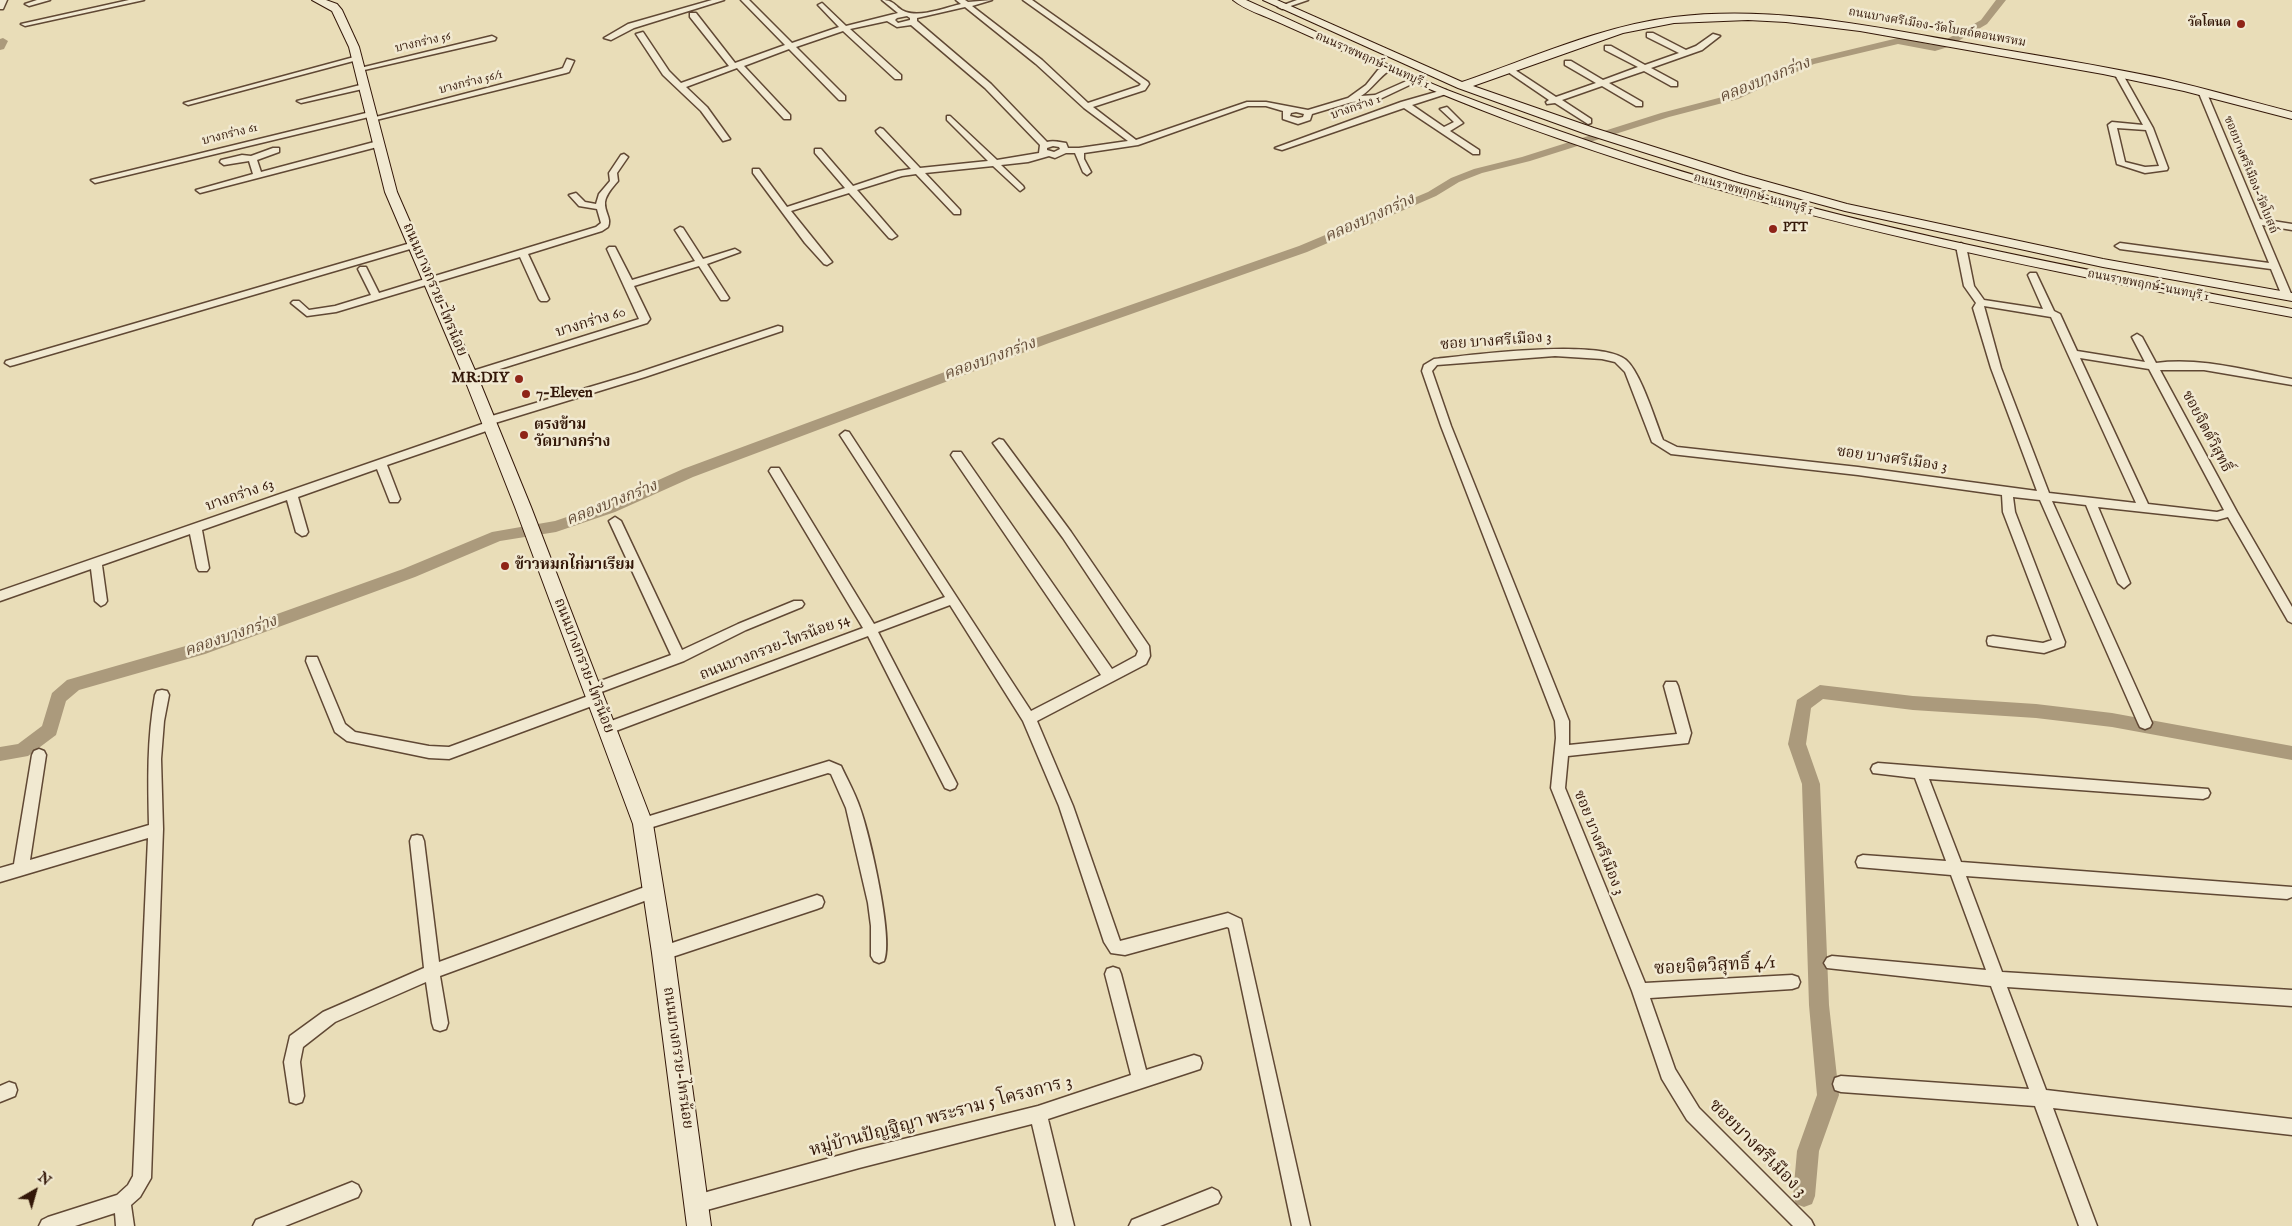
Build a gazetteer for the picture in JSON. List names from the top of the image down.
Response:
{
  "streets": {
    "main road": ["ถนนบางศรีเมือง-วัดโบสถ์ดอนพรหม", "ถนนราชพฤกษ์-นนทบุรี 1", "ถนนบางกรวย-ไทรน้อย"],
    "street": [
      "บางกร่าง 56",
      "บางกร่าง 56/1",
      "บางกร่าง 1",
      "บางกร่าง 61",
      "ซอยบางศรีเมือง-วัดโบสถ์",
      "บางกร่าง 60",
      "ซอย บางศรีเมือง 3",
      "ซอยจิตต์วิสุทธิ์",
      "บางกร่าง 63",
      "ถนนบางกรวย-ไทรน้อย 54",
      "ซอยจิตวิสุทธิ์ 4/1",
      "หมู่บ้านปัญฐิญา พระราม 5 โครงการ 3",
      "ซอยบางศรีเมือง 3"
    ]
  },
  "crossings": [
    ["ถนนบางศรีเมือง-วัดโบสถ์ดอนพรหม", "ถนนราชพฤกษ์-นนทบุรี 1"],
    ["ถนนบางศรีเมือง-วัดโบสถ์ดอนพรหม", "ซอยบางศรีเมือง-วัดโบสถ์"],
    ["บางกร่าง 56", "ถนนบางกรวย-ไทรน้อย"],
    ["ถนนราชพฤกษ์-นนทบุรี 1", "บางกร่าง 1"],
    ["ถนนราชพฤกษ์-นนทบุรี 1", "ซอยบางศรีเมือง-วัดโบสถ์"],
    ["บางกร่าง 56/1", "บางกร่าง 61"],
    ["บางกร่าง 56/1", "ถนนบางกรวย-ไทรน้อย"],
    ["บางกร่าง 61", "ถนนบางกรวย-ไทรน้อย"],
    ["ถนนบางกรวย-ไทรน้อย", "บางกร่าง 60"],
    ["ถนนบางกรวย-ไทรน้อย", "บางกร่าง 63"],
    ["ถนนบางกรวย-ไทรน้อย", "ถนนบางกรวย-ไทรน้อย 54"],
    ["ถนนบางกรวย-ไทรน้อย", "หมู่บ้านปัญฐิญา พระราม 5 โครงการ 3"],
    ["ซอย บางศรีเมือง 3", "ซอยจิตต์วิสุทธิ์"],
    ["ซอย บางศรีเมือง 3", "ซอยจิตวิสุทธิ์ 4/1"],
    ["ซอย บางศรีเมือง 3", "ซอยบางศรีเมือง 3"]
  ],
  "water": ["คลองบางกร่าง"],
  "places": [
    "วัดโตนด",
    "PTT",
    "MR.DIY",
    "7-Eleven",
    "ตรงข้าม วัดบางกร่าง",
    "ข้าวหมกไก่มาเรียม"
  ],
  "north": "top right"
}
